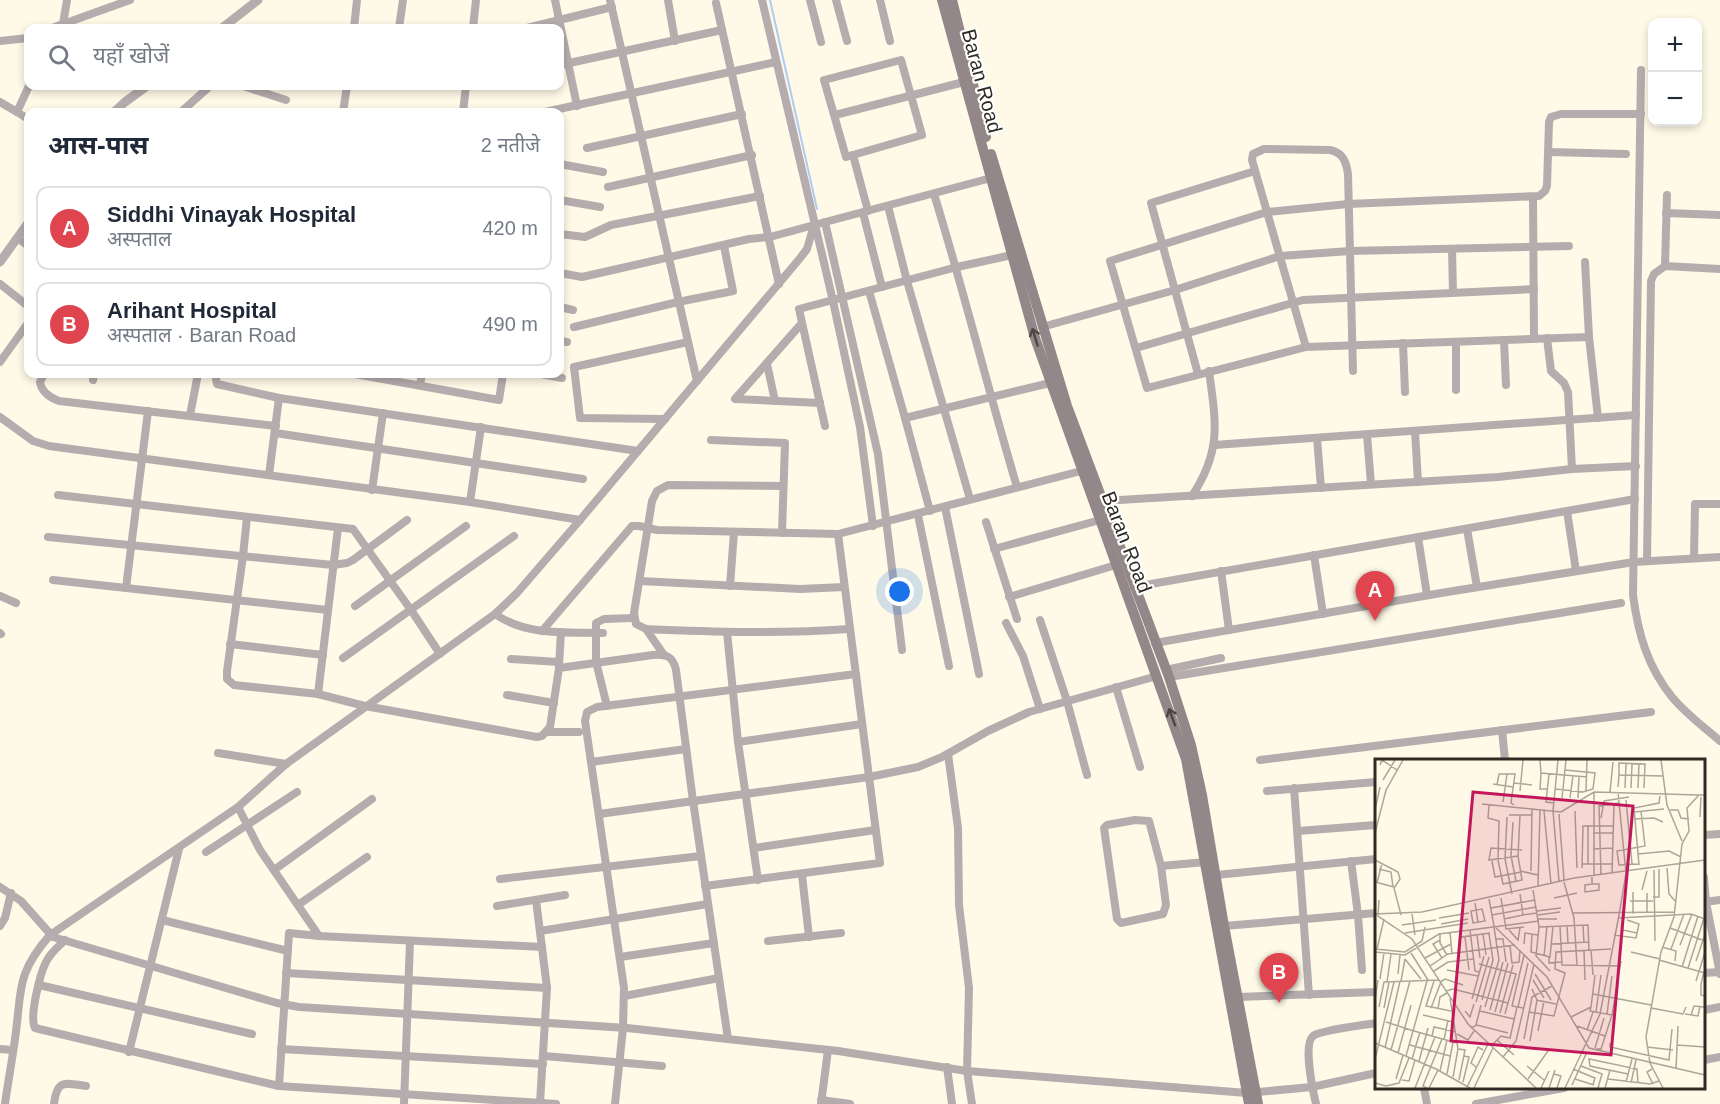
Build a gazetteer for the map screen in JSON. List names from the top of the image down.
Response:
{
  "streets": {
    "main road": ["Baran Road"]
  },
  "page": {
    "map_buttons": ["+", "−"],
    "search": "यहाँ खोजें",
    "heading": ["आस-पास", "2 नतीजे"],
    "list": [
      {
        "mark": "A",
        "name": "Siddhi Vinayak Hospital",
        "note": "अस्पताल",
        "value": "420 m"
      },
      {
        "mark": "B",
        "name": "Arihant Hospital",
        "note": "अस्पताल · Baran Road",
        "value": "490 m"
      }
    ],
    "pins": ["A", "B"]
  }
}
